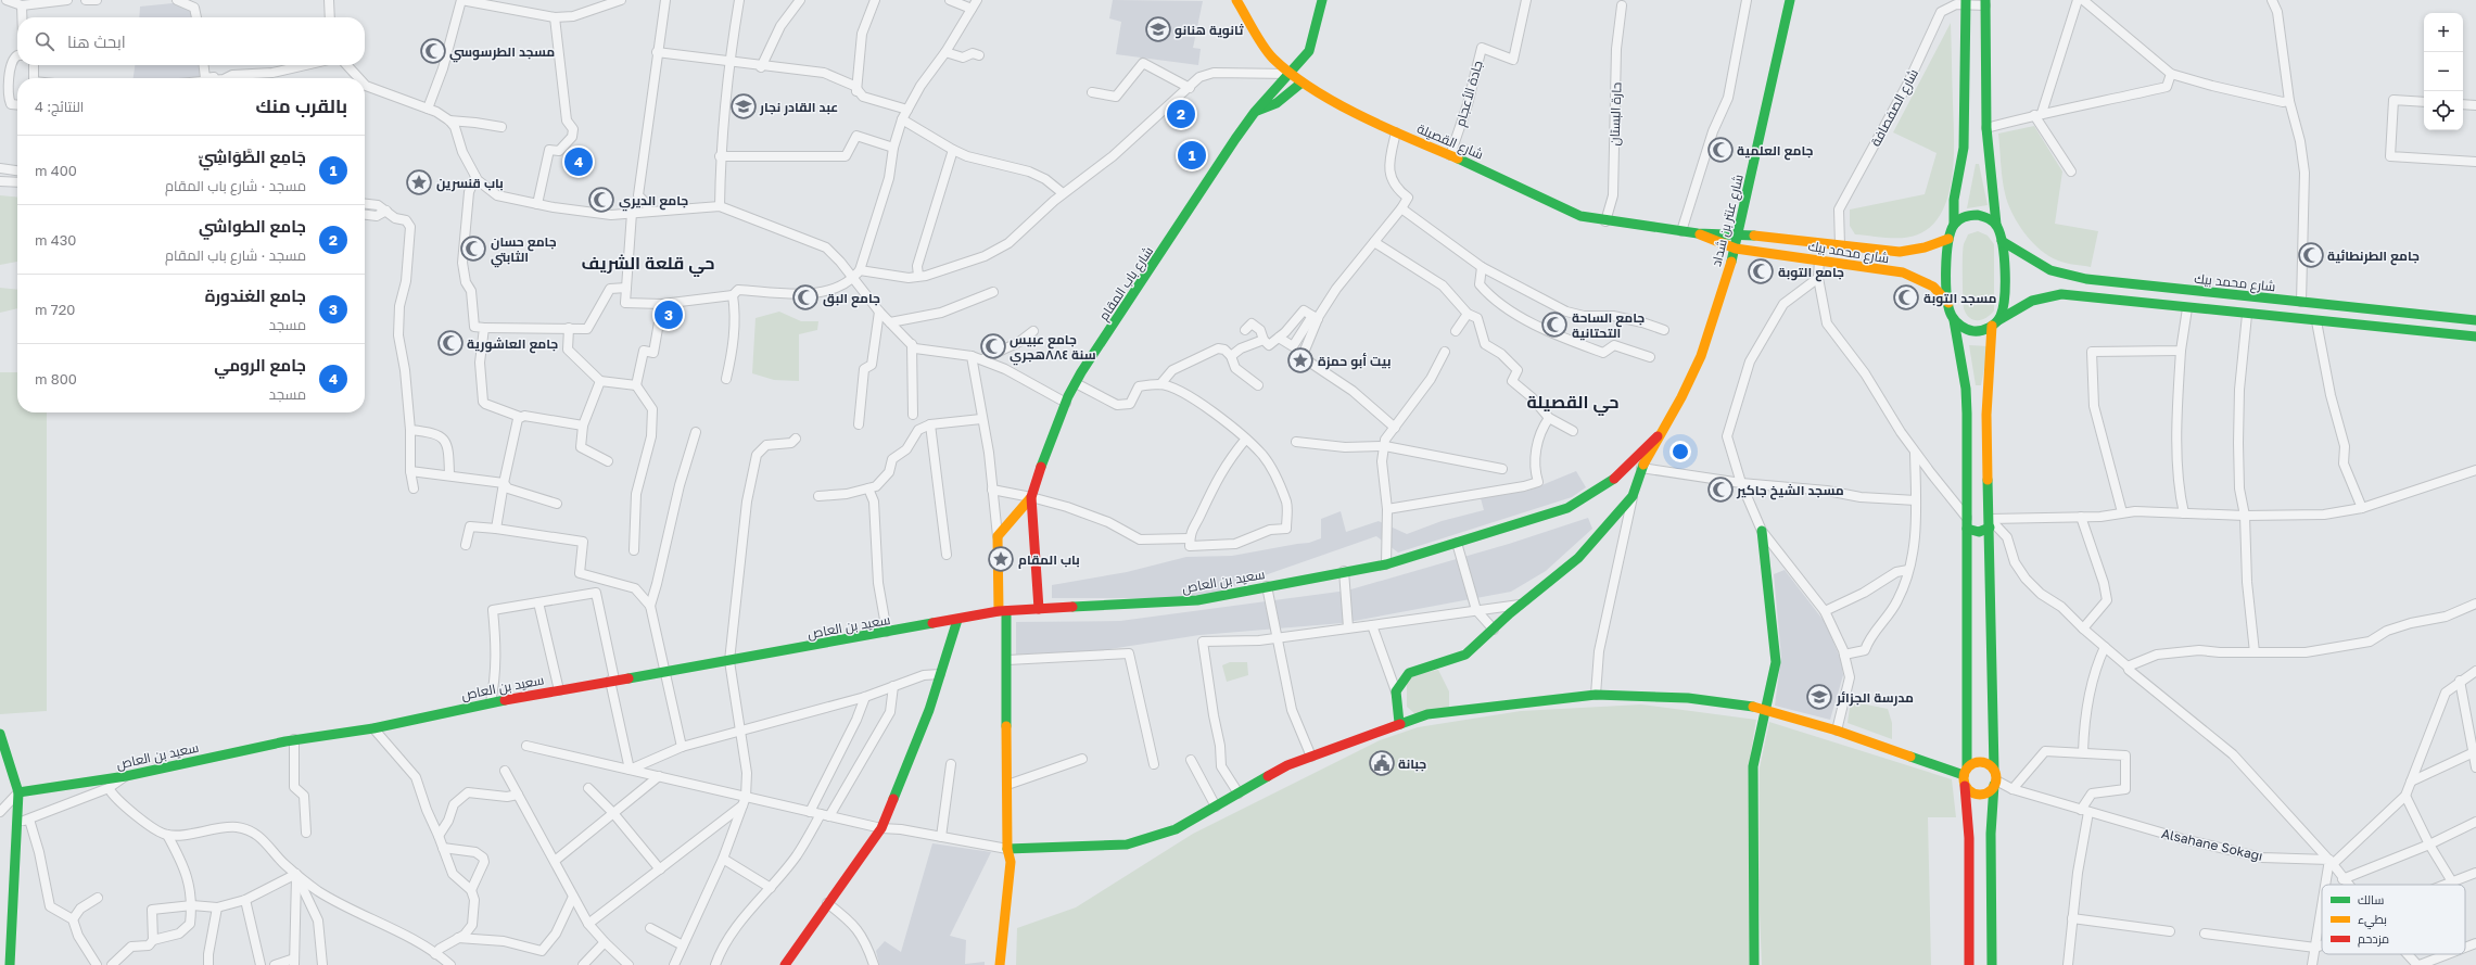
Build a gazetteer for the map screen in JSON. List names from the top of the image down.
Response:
{
  "streets": {
    "main road": [
      "شارع القصيلة",
      "شارع عنتر بن شداد",
      "شارع محمد بيك",
      "شارع باب المقام",
      "سعيد بن العاص"
    ],
    "street": [
      "جادة الأعجام",
      "شارع الصفصافة",
      "حارة البستان",
      "Alsahane Sokağı"
    ]
  },
  "crossings": [
    ["جادة الأعجام", "شارع القصيلة"],
    ["شارع الصفصافة", "شارع محمد بيك"],
    ["حارة البستان", "شارع القصيلة"],
    ["شارع القصيلة", "شارع عنتر بن شداد"],
    ["شارع القصيلة", "شارع محمد بيك"],
    ["شارع القصيلة", "شارع باب المقام"],
    ["شارع عنتر بن شداد", "شارع محمد بيك"],
    ["شارع عنتر بن شداد", "سعيد بن العاص"],
    ["شارع باب المقام", "سعيد بن العاص"]
  ],
  "districts": ["حي قلعة الشريف", "حي القصيلة"],
  "places": {
    "school or university": ["ثانوية هنانو", "عبد القادر نجار", "مدرسة الجزائر"],
    "mosque": [
      "مسجد الطرسوسي",
      "جامع العلمية",
      "جامع الديري",
      "جامع حسان الثابتي",
      "جامع الطرنطائية",
      "جامع التوبة",
      "جامع البق",
      "مسجد التوبة",
      "جامع الساحة التحتانية",
      "جامع العاشورية",
      "جامع عبيس سنة ٨٨٤هجري",
      "مسجد الشيخ جاكير"
    ],
    "place": ["باب قنسرين", "بيت أبو حمزة", "باب المقام"],
    "public building": ["جبانة"]
  },
  "legend": ["سالك", "بطيء", "مزدحم"],
  "page": {
    "map_buttons": ["+", "−"],
    "search": "ابحث هنا",
    "heading": ["بالقرب منك", "النتائج: 4"],
    "pins": [
      "2",
      "1",
      "4",
      "3"
    ],
    "list": [
      {
        "mark": "1",
        "name": "جَامِع الطَّوَاشِيّ",
        "note": "مسجد · شارع باب المقام",
        "value": "400 m"
      },
      {
        "mark": "2",
        "name": "جامع الطواشي",
        "note": "مسجد · شارع باب المقام",
        "value": "430 m"
      },
      {
        "mark": "3",
        "name": "جامع الغندورة",
        "note": "مسجد",
        "value": "720 m"
      },
      {
        "mark": "4",
        "name": "جامع الرومي",
        "note": "مسجد",
        "value": "800 m"
      }
    ]
  }
}
